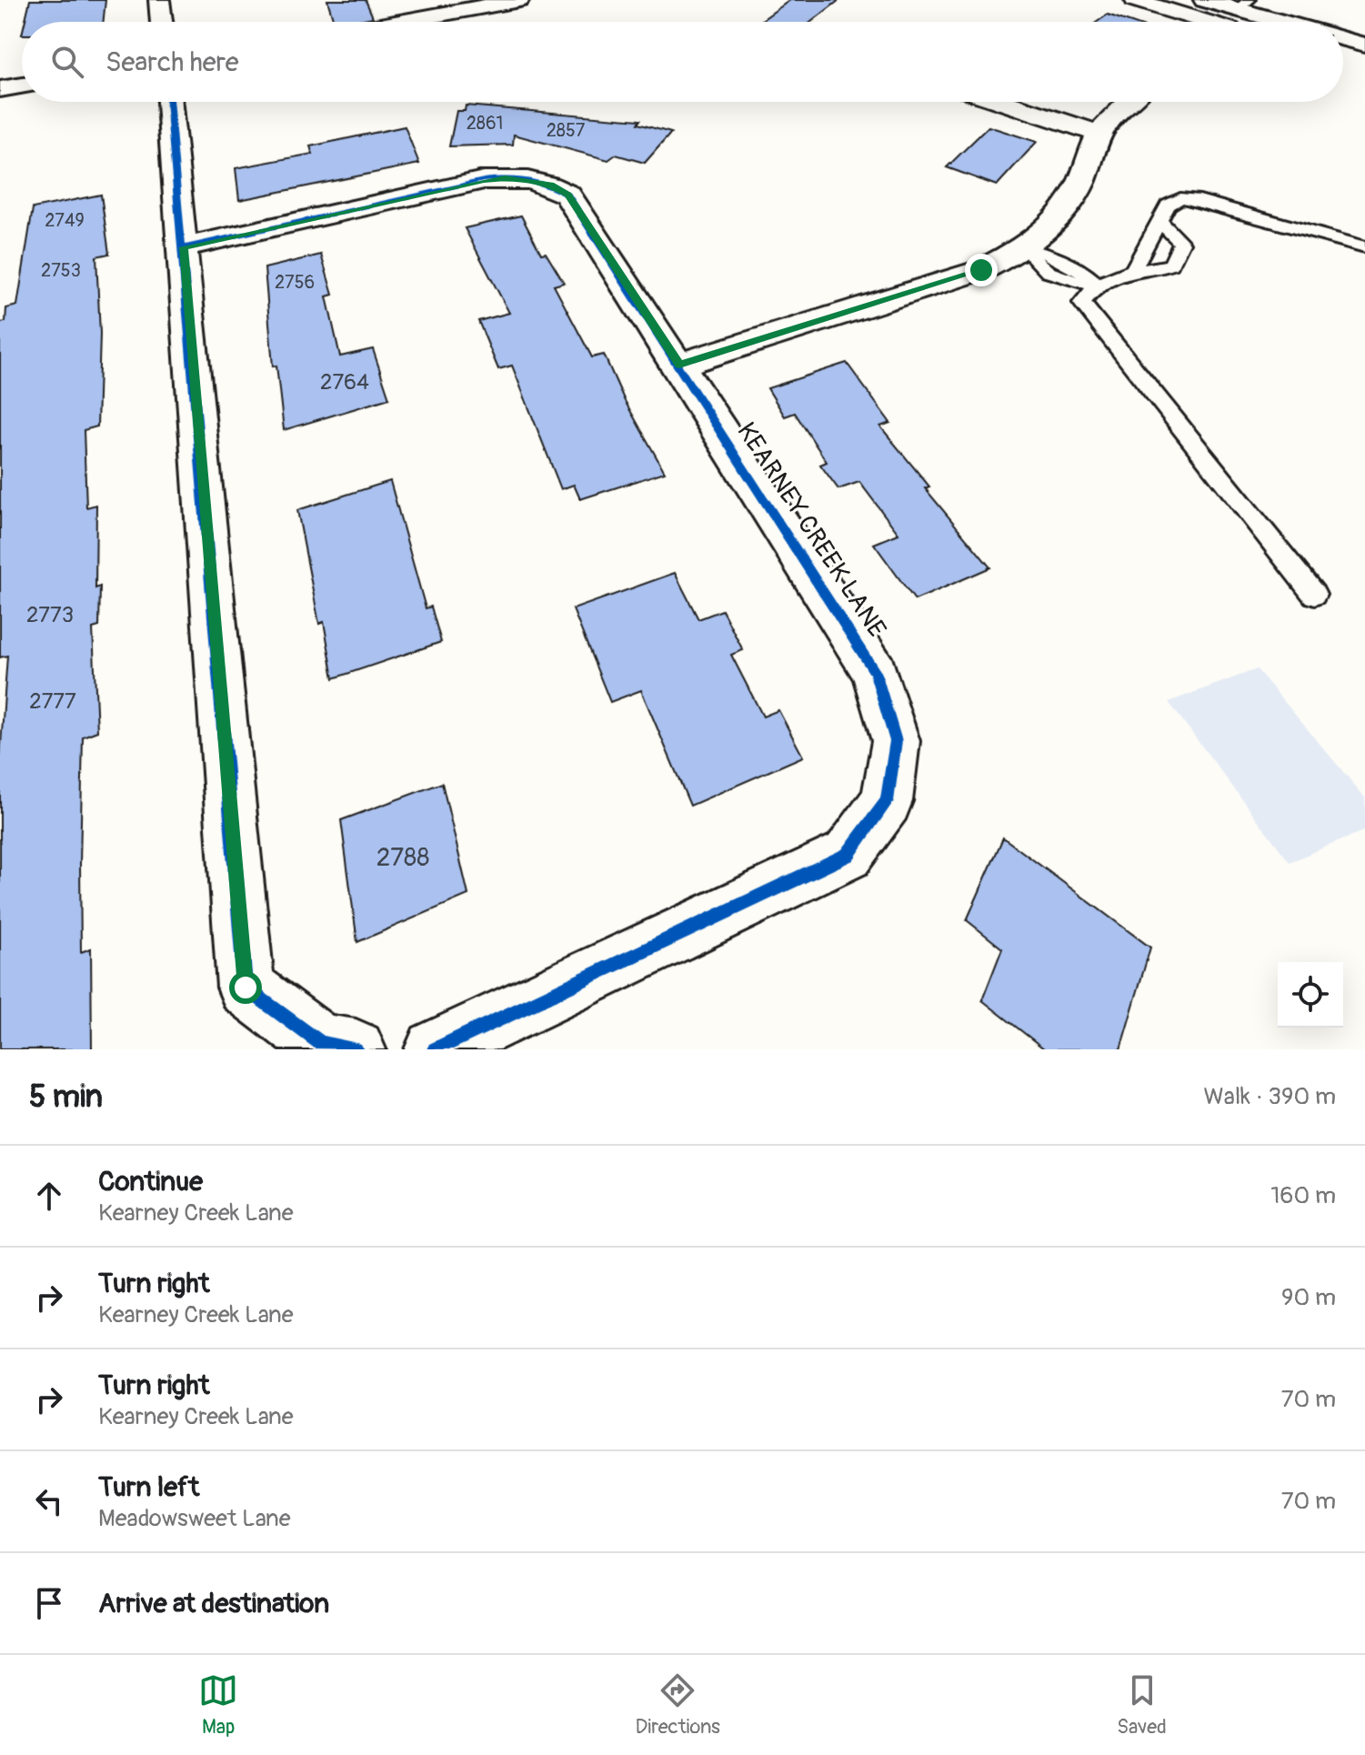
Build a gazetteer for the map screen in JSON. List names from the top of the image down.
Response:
{
  "streets": {
    "street": ["KEARNEY CREEK LANE"]
  },
  "house_numbers": [
    "2861",
    "2857",
    "2749",
    "2753",
    "2756",
    "2764",
    "2773",
    "2777",
    "2788"
  ],
  "page": {
    "search": "Search here",
    "heading": ["5 min", "Walk · 390 m"],
    "list": [
      ["Continue", "Kearney Creek Lane", "160 m"],
      ["Turn right", "Kearney Creek Lane", "90 m"],
      ["Turn right", "Kearney Creek Lane", "70 m"],
      ["Turn left", "Meadowsweet Lane", "70 m"],
      "Arrive at destination"
    ],
    "nav": ["Map", "Directions", "Saved"]
  }
}
